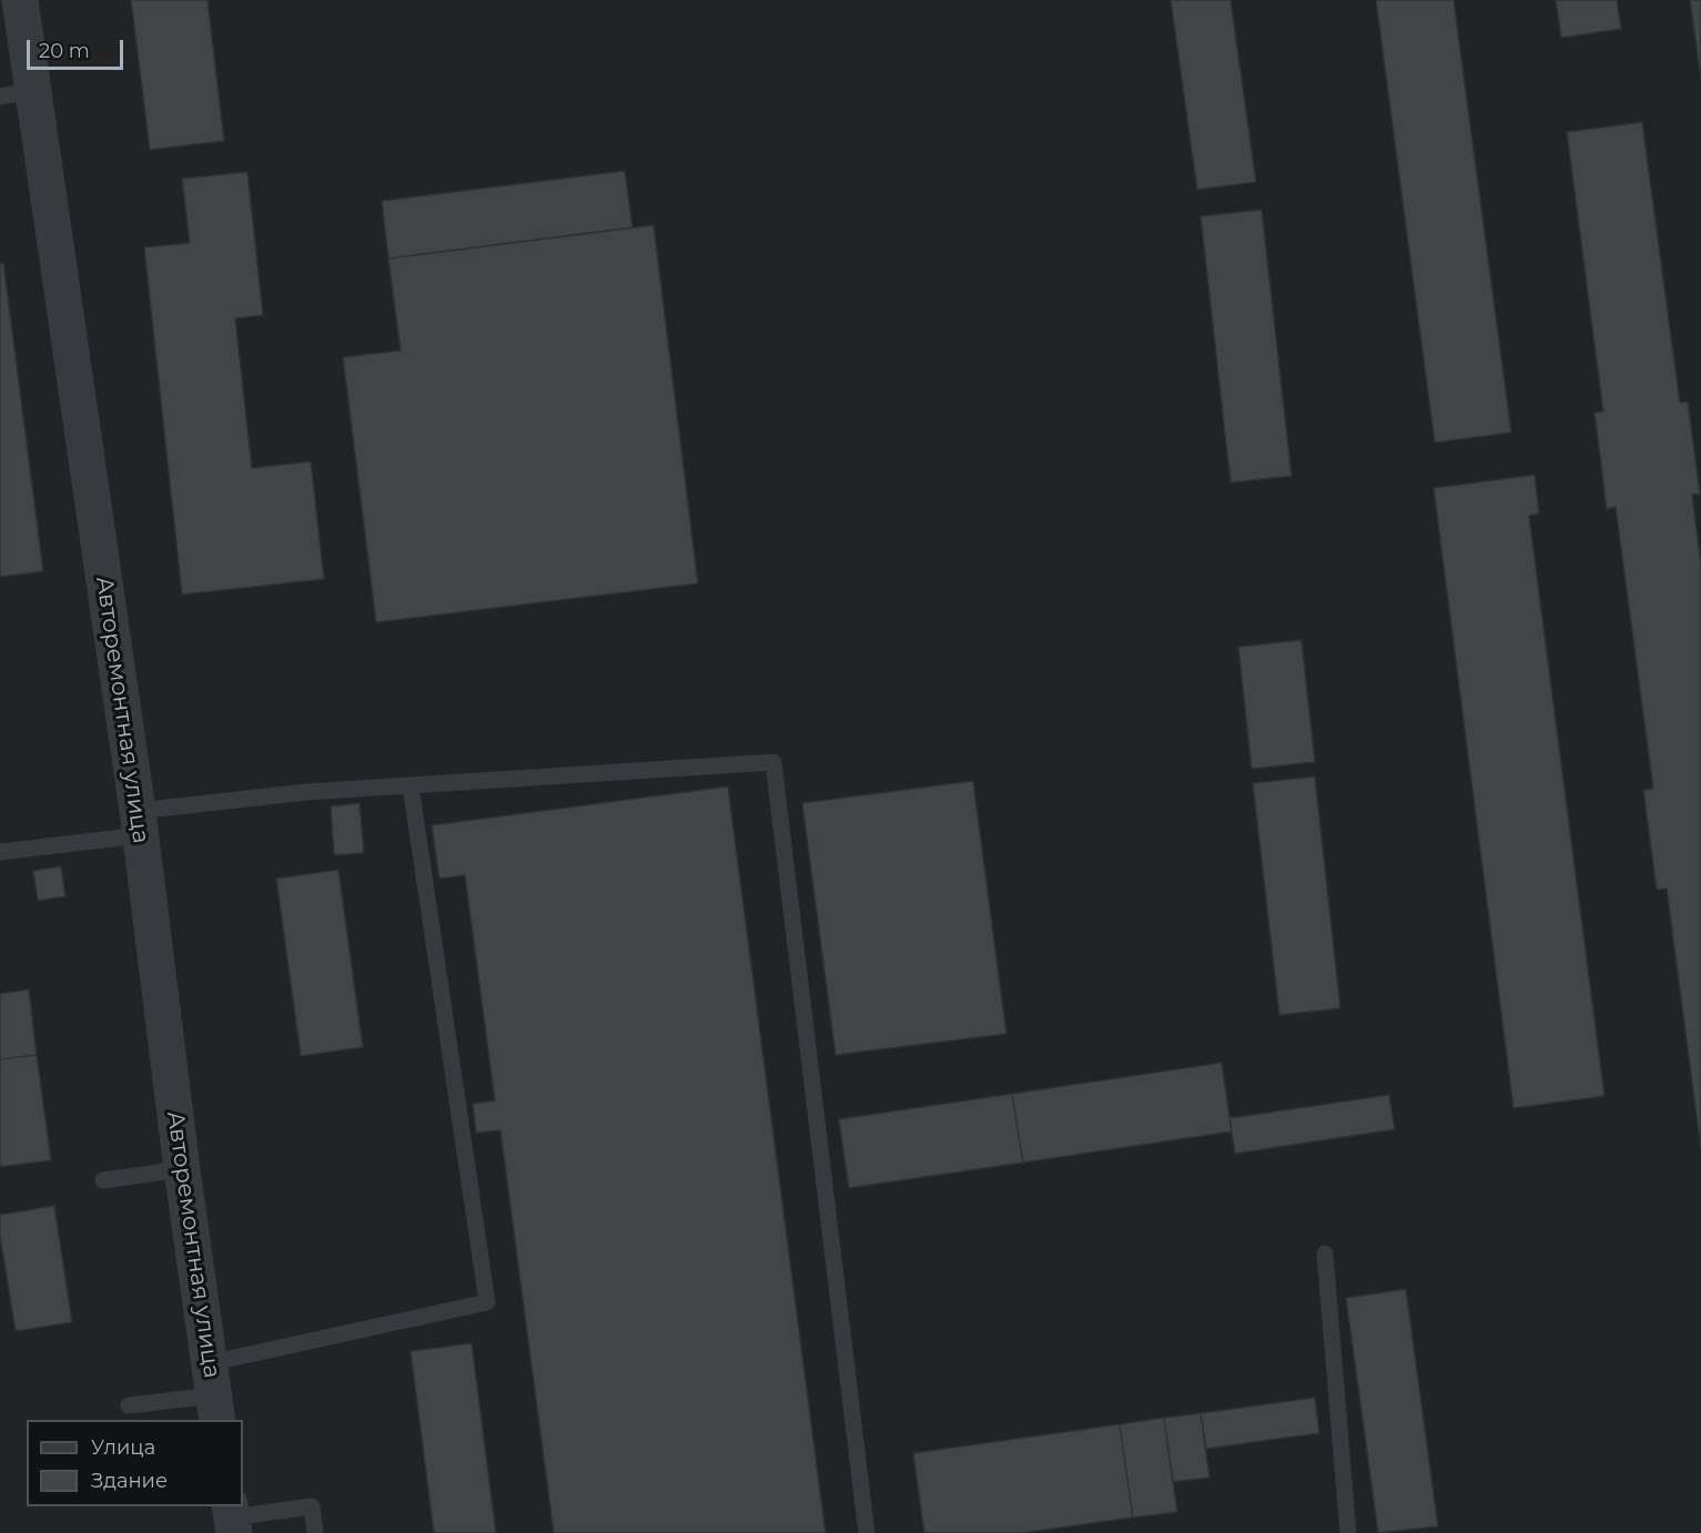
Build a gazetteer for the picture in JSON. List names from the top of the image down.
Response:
{
  "streets": {
    "street": ["Авторемонтная улица"]
  },
  "legend": ["Улица", "Здание"],
  "scale_bar": "20 m"
}
